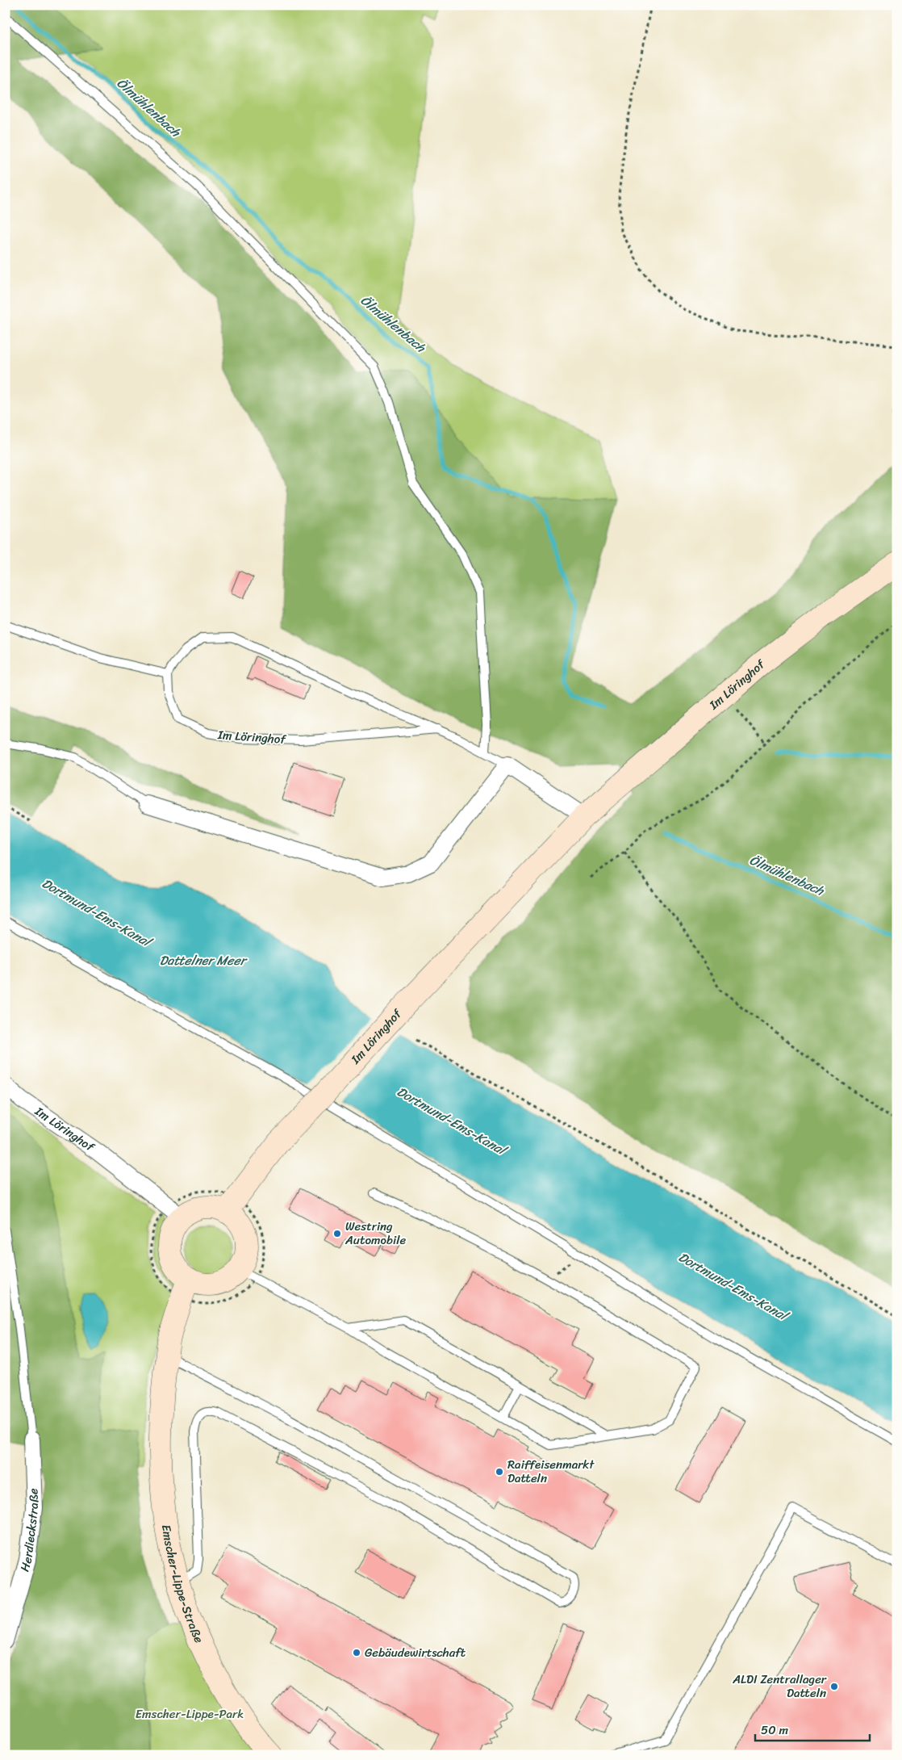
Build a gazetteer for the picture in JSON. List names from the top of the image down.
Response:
{
  "streets": {
    "street": ["Im Löringhof", "Herdieckstraße", "Emscher-Lippe-Straße"]
  },
  "crossings": [
    ["Im Löringhof", "Emscher-Lippe-Straße"]
  ],
  "water": ["Ölmühlenbach", "Dortmund-Ems-Kanal", "Dattelner Meer"],
  "parks": ["Emscher-Lippe-Park"],
  "places": [
    "Westring Automobile",
    "Raiffeisenmarkt Datteln",
    "Gebäudewirtschaft",
    "ALDI Zentrallager Datteln"
  ],
  "scale_bar": "50 m"
}
